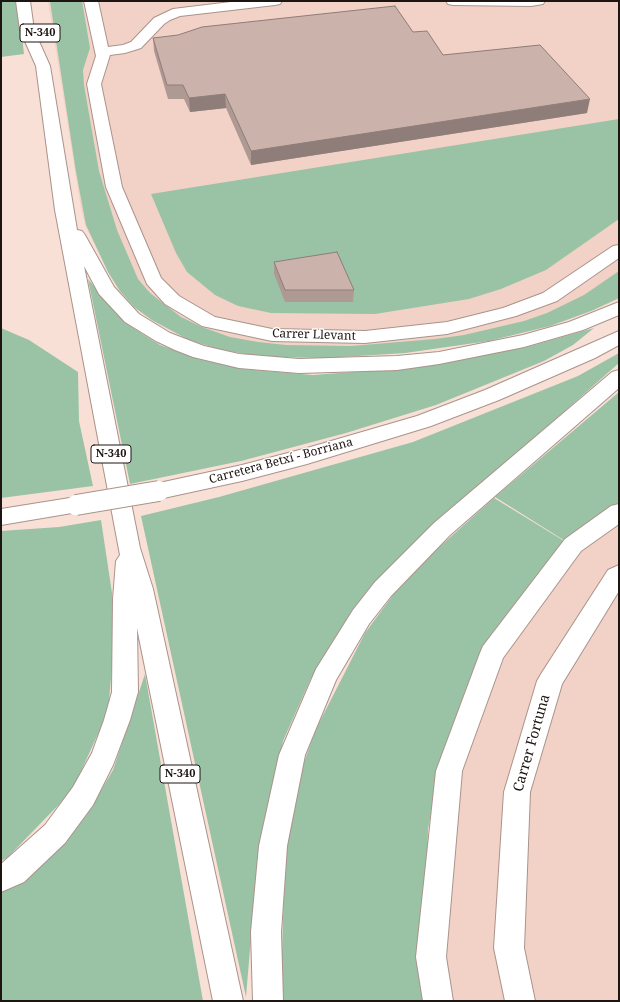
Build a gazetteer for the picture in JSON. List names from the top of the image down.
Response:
{
  "streets": {
    "main road": [
      "N-340",
      "Carrer Llevant",
      "Carretera Betxí - Borriana",
      "Carrer Fortuna"
    ]
  }
}
